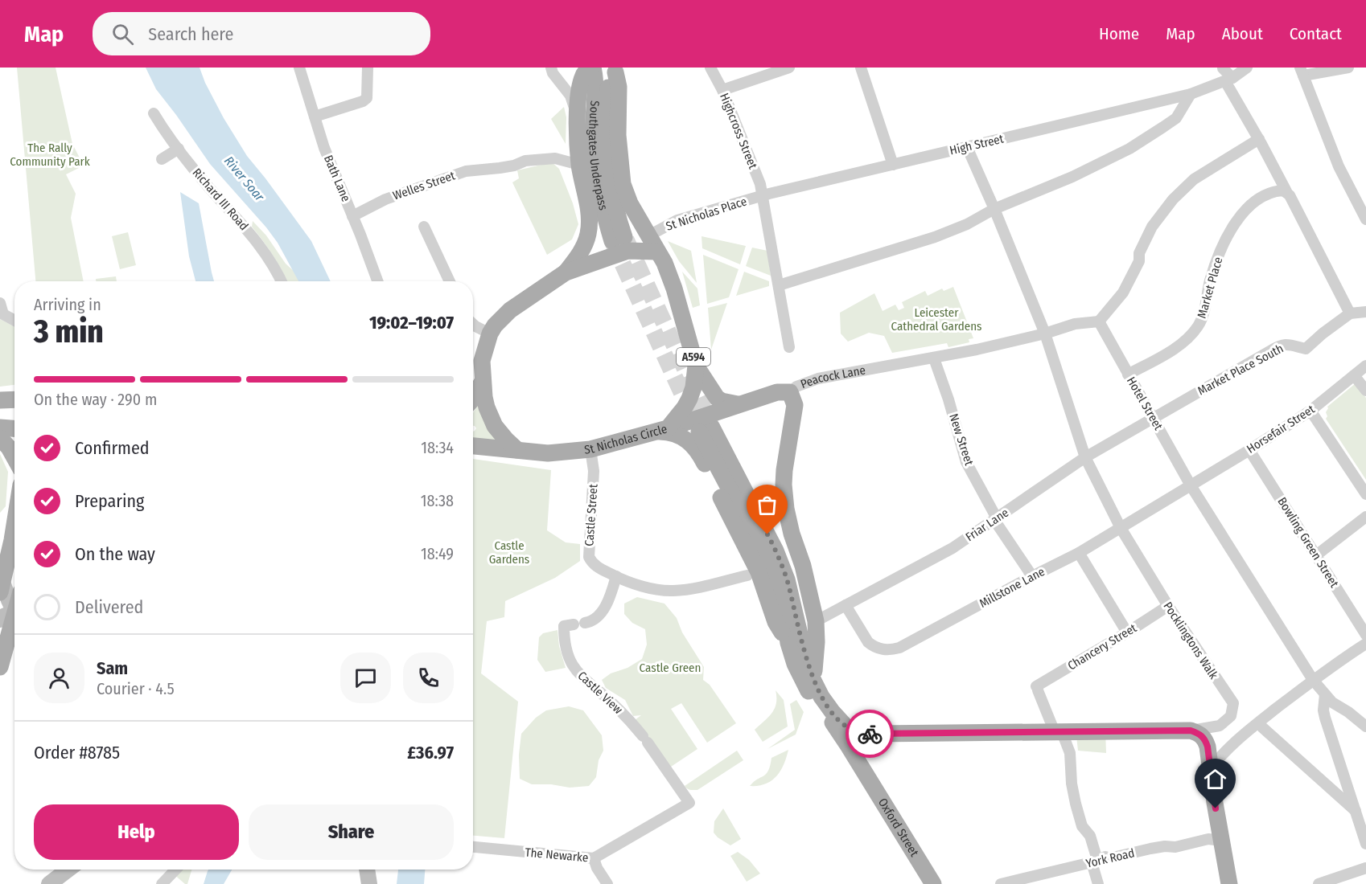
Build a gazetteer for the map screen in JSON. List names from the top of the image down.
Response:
{
  "streets": {
    "main road": [
      "Southgates Underpass",
      "A594",
      "Peacock Lane",
      "St Nicholas Circle",
      "Oxford Street"
    ],
    "street": [
      "Highcross Street",
      "High Street",
      "Bath Lane",
      "Welles Street",
      "Richard III Road",
      "St Nicholas Place",
      "Market Place",
      "Market Place South",
      "Hotel Street",
      "Horsefair Street",
      "New Street",
      "Castle Street",
      "Friar Lane",
      "Bowling Green Street",
      "Millstone Lane",
      "Pocklingtons Walk",
      "Chancery Street",
      "Castle View",
      "The Newarke",
      "York Road"
    ]
  },
  "crossings": [
    ["Highcross Street", "High Street"],
    ["Highcross Street", "St Nicholas Place"],
    ["High Street", "St Nicholas Place"],
    ["High Street", "Pocklingtons Walk"],
    ["Southgates Underpass", "St Nicholas Circle"],
    ["Bath Lane", "Welles Street"],
    ["St Nicholas Place", "St Nicholas Circle"],
    ["Market Place", "Hotel Street"],
    ["A594", "Peacock Lane"],
    ["A594", "St Nicholas Circle"],
    ["Market Place South", "Hotel Street"],
    ["Market Place South", "Friar Lane"],
    ["Peacock Lane", "Hotel Street"],
    ["Peacock Lane", "St Nicholas Circle"],
    ["Peacock Lane", "New Street"],
    ["Peacock Lane", "Pocklingtons Walk"],
    ["Hotel Street", "Horsefair Street"],
    ["Hotel Street", "Friar Lane"],
    ["Hotel Street", "Millstone Lane"],
    ["Horsefair Street", "Bowling Green Street"],
    ["Horsefair Street", "Millstone Lane"],
    ["St Nicholas Circle", "Castle Street"],
    ["New Street", "Friar Lane"],
    ["New Street", "Millstone Lane"],
    ["Castle Street", "Castle View"],
    ["Friar Lane", "Millstone Lane"],
    ["Friar Lane", "Pocklingtons Walk"],
    ["Millstone Lane", "Pocklingtons Walk"],
    ["Pocklingtons Walk", "Chancery Street"],
    ["Castle View", "The Newarke"]
  ],
  "water": ["River Soar"],
  "parks": [
    "The Rally Community Park",
    "Leicester Cathedral Gardens",
    "Castle Gardens",
    "Castle Green"
  ],
  "page": {
    "header": "Map",
    "search": "Search here",
    "nav": [
      "Home",
      "Map",
      "About",
      "Contact"
    ],
    "heading": ["3 min", "Arriving in", "19:02–19:07"],
    "panel": [
      "Sam",
      "Courier · 4.5",
      "Order #8785",
      "£36.97"
    ],
    "bar": "On the way · 290 m",
    "list": [
      ["Confirmed", "18:34"],
      ["Preparing", "18:38"],
      ["On the way", "18:49"],
      "Delivered"
    ],
    "buttons": ["Help", "Share"]
  }
}
